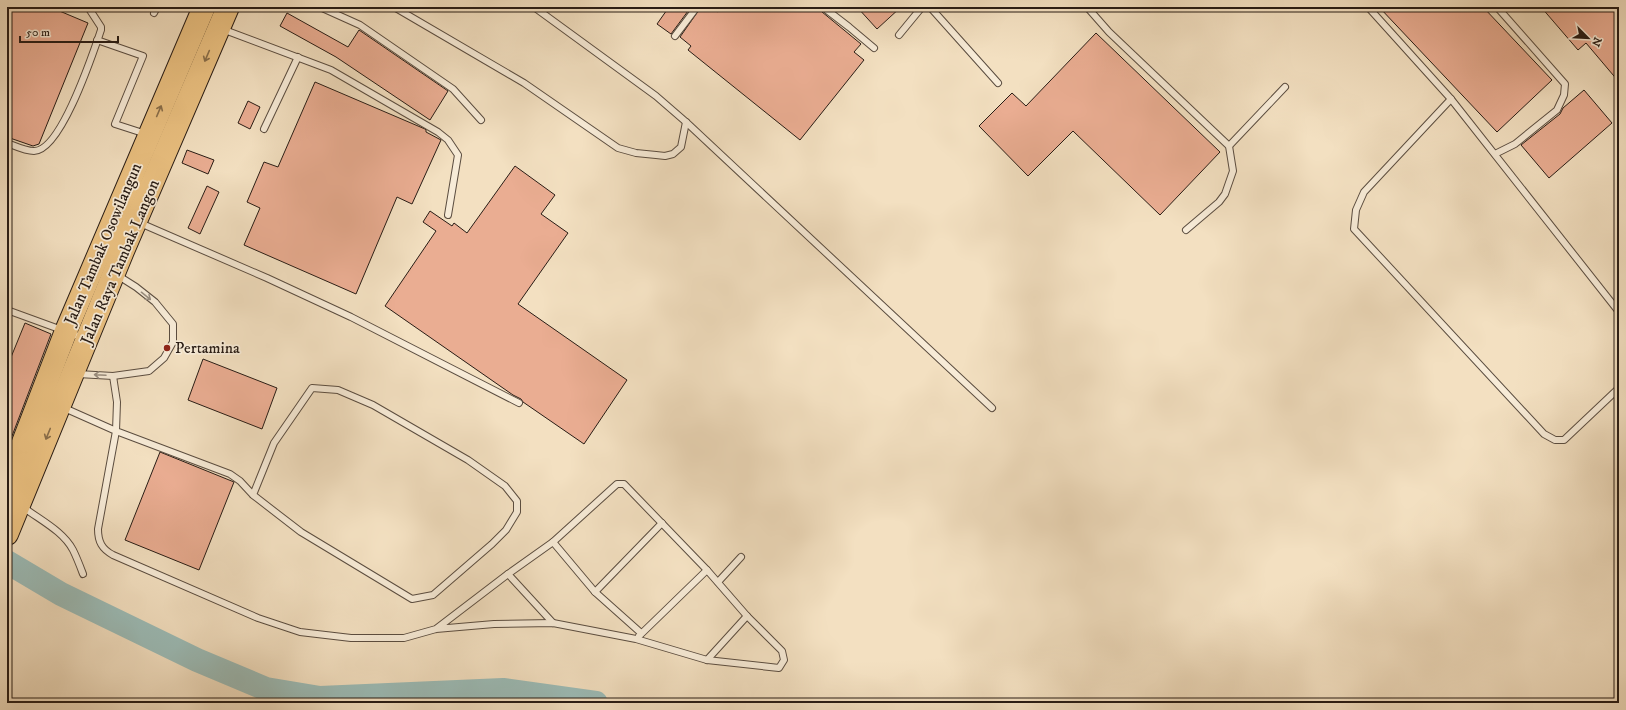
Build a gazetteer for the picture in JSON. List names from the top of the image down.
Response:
{
  "streets": {
    "highway": ["Jalan Tambak Osowilangun", "Jalan Raya Tambak Langon"]
  },
  "crossings": [
    ["Jalan Tambak Osowilangun", "Jalan Raya Tambak Langon"]
  ],
  "one_way": ["Jalan Raya Tambak Langon"],
  "places": ["Pertamina"],
  "scale_bar": "50 m",
  "north": "bottom right"
}
